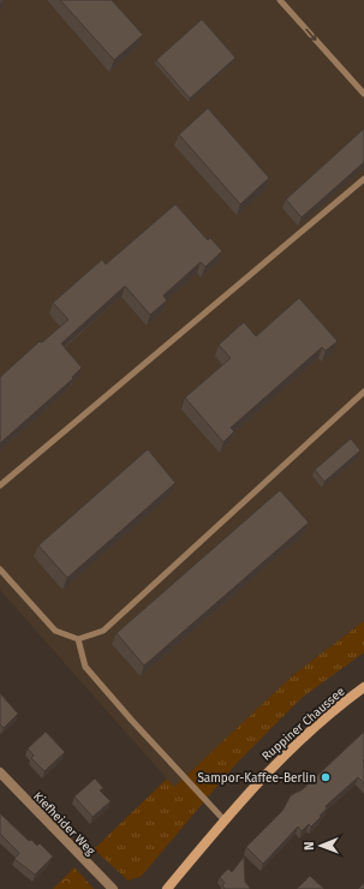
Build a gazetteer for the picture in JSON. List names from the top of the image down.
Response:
{
  "streets": {
    "main road": ["Ruppiner Chaussee"],
    "street": ["Kiefheider Weg"]
  },
  "places": ["Sampor-Kaffee-Berlin"],
  "north": "left"
}
